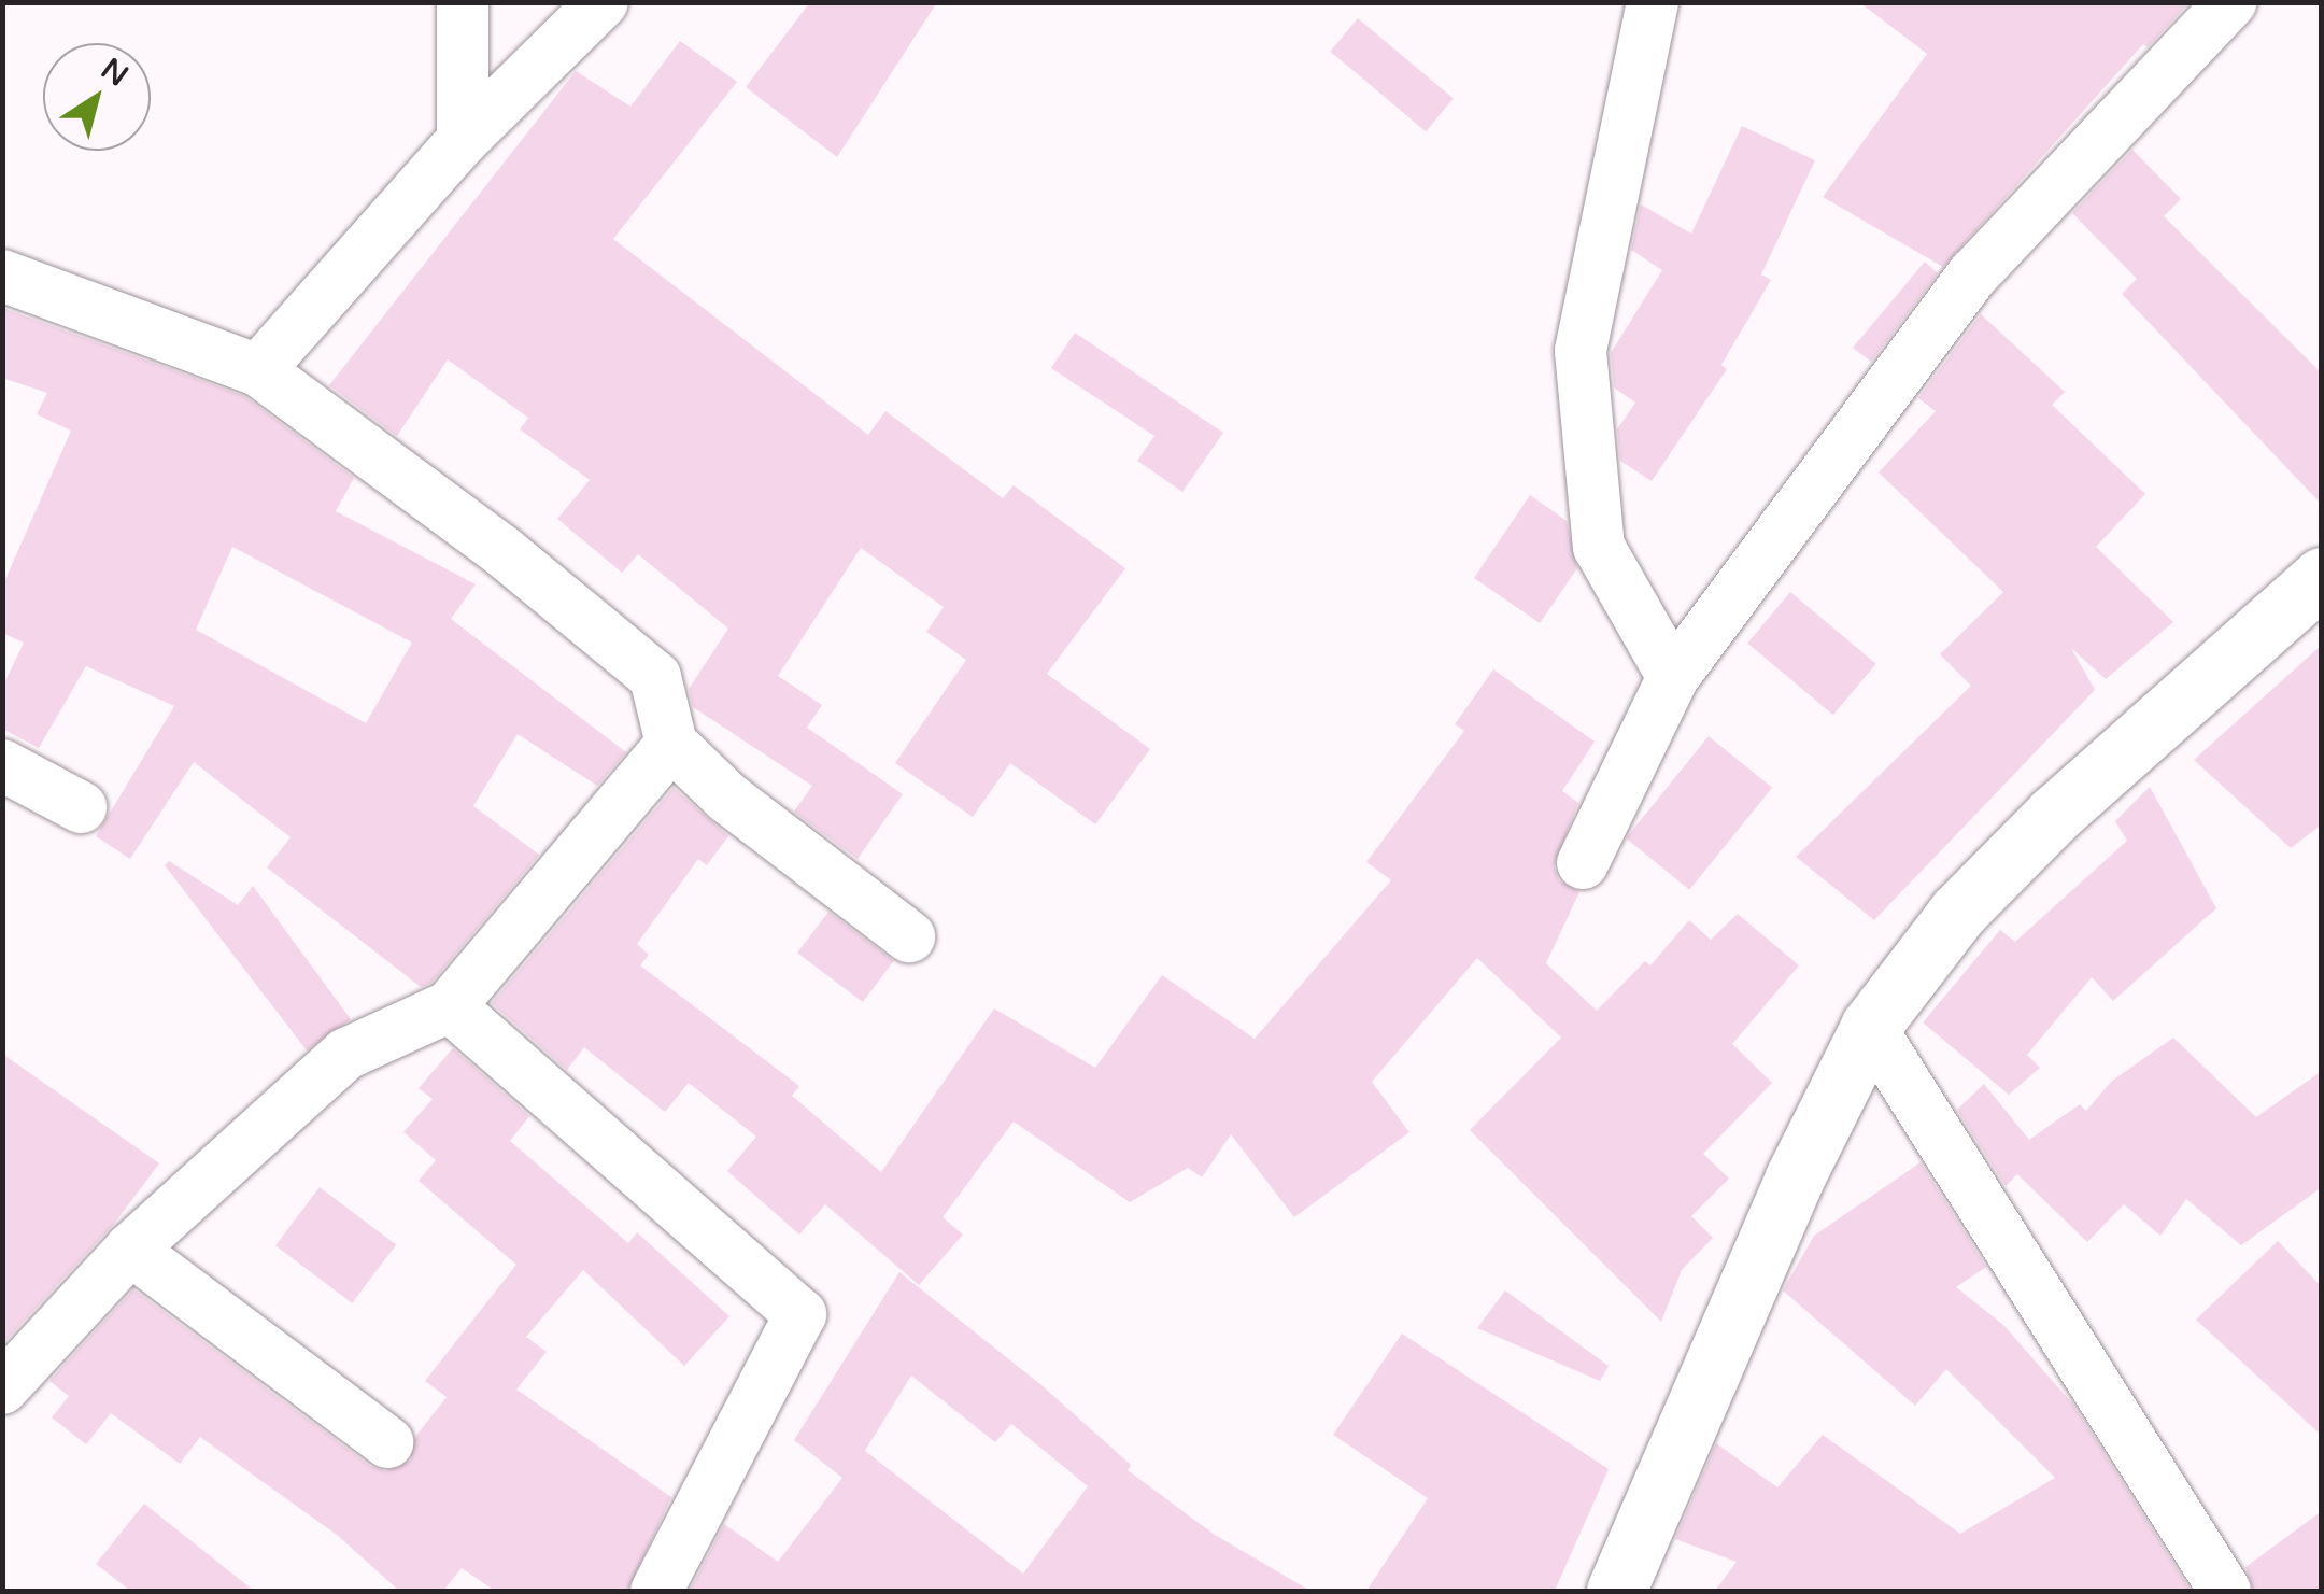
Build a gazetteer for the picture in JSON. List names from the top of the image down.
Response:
{
  "north": "top right"
}
